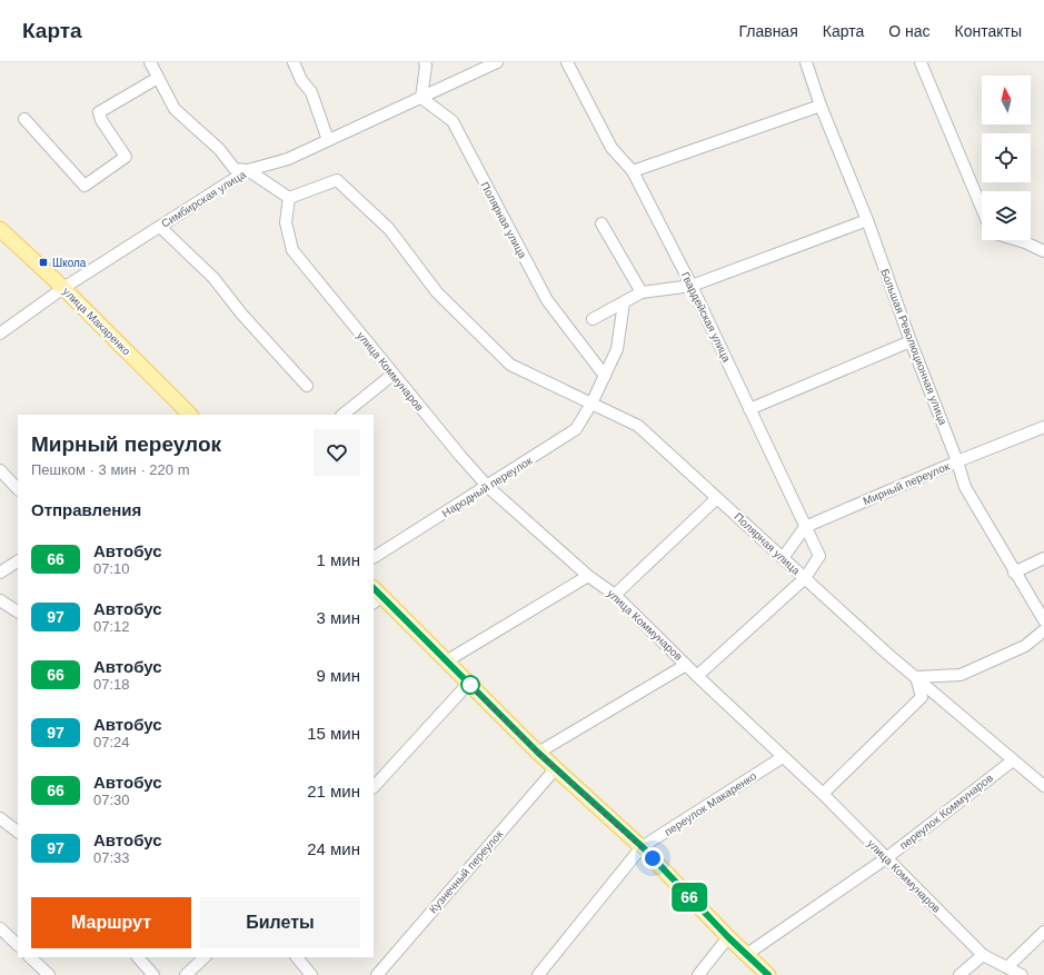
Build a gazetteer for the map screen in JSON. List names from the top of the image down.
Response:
{
  "streets": {
    "main road": ["улица Макаренко"],
    "street": [
      "Симбирская улица",
      "Полярная улица",
      "Гвардейская улица",
      "Большая Революционная улица",
      "улица Коммунаров",
      "Мирный переулок",
      "Народный переулок",
      "переулок Макаренко",
      "переулок Коммунаров",
      "Кузнечный переулок"
    ]
  },
  "crossings": [
    ["Симбирская улица", "Полярная улица"],
    ["Симбирская улица", "улица Макаренко"],
    ["Полярная улица", "Гвардейская улица"],
    ["Полярная улица", "улица Коммунаров"],
    ["Полярная улица", "Народный переулок"],
    ["Полярная улица", "переулок Коммунаров"],
    ["Гвардейская улица", "Мирный переулок"],
    ["Большая Революционная улица", "Мирный переулок"],
    ["улица Коммунаров", "Народный переулок"],
    ["улица Коммунаров", "переулок Макаренко"],
    ["улица Коммунаров", "переулок Коммунаров"]
  ],
  "places": {
    "transit": ["Школа"]
  },
  "lines": ["bus line 66"],
  "north": "top",
  "page": {
    "header": "Карта",
    "nav": [
      "Главная",
      "Карта",
      "О нас",
      "Контакты"
    ],
    "on_map": "66",
    "heading": [
      ["Мирный переулок", "Пешком · 3 мин · 220 m"],
      "Отправления"
    ],
    "list": [
      {
        "mark": "66",
        "name": "Автобус",
        "note": "07:10",
        "value": "1 мин"
      },
      {
        "mark": "97",
        "name": "Автобус",
        "note": "07:12",
        "value": "3 мин"
      },
      {
        "mark": "66",
        "name": "Автобус",
        "note": "07:18",
        "value": "9 мин"
      },
      {
        "mark": "97",
        "name": "Автобус",
        "note": "07:24",
        "value": "15 мин"
      },
      {
        "mark": "66",
        "name": "Автобус",
        "note": "07:30",
        "value": "21 мин"
      },
      {
        "mark": "97",
        "name": "Автобус",
        "note": "07:33",
        "value": "24 мин"
      }
    ],
    "buttons": ["Маршрут", "Билеты"]
  }
}
